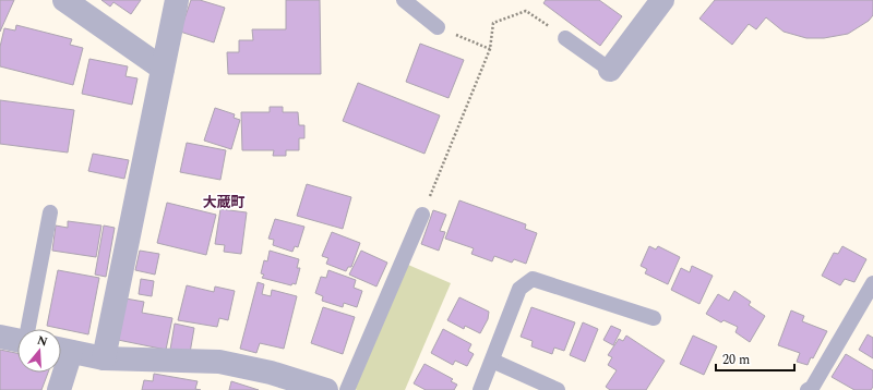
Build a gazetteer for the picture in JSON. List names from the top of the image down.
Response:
{
  "districts": ["大蔵町"],
  "scale_bar": "20 m",
  "north": "top"
}
